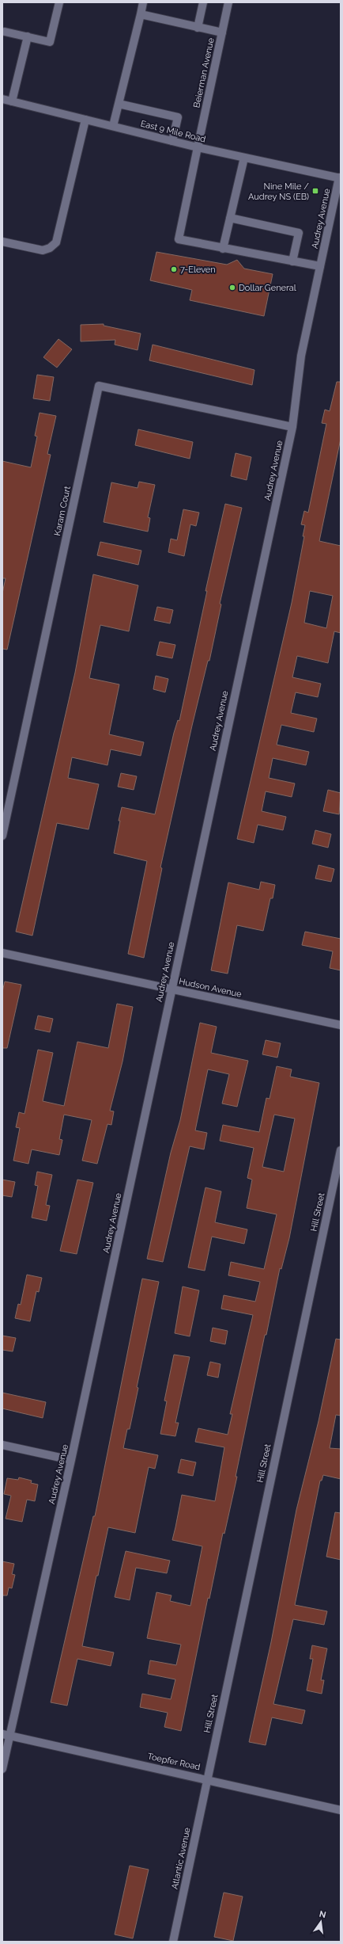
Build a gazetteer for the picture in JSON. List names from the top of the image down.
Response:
{
  "streets": {
    "street": [
      "Beierman Avenue",
      "East 9 Mile Road",
      "Audrey Avenue",
      "Karam Court",
      "Hudson Avenue",
      "Hill Street",
      "Toepfer Road",
      "Atlantic Avenue"
    ]
  },
  "crossings": [
    ["Beierman Avenue", "East 9 Mile Road"],
    ["East 9 Mile Road", "Audrey Avenue"],
    ["Audrey Avenue", "Karam Court"],
    ["Audrey Avenue", "Hudson Avenue"],
    ["Audrey Avenue", "Toepfer Road"],
    ["Hill Street", "Toepfer Road"],
    ["Hill Street", "Atlantic Avenue"],
    ["Toepfer Road", "Atlantic Avenue"]
  ],
  "places": {
    "transit": ["Nine Mile / Audrey NS (EB)"],
    "other": ["7-Eleven", "Dollar General"]
  },
  "north": "top"
}
